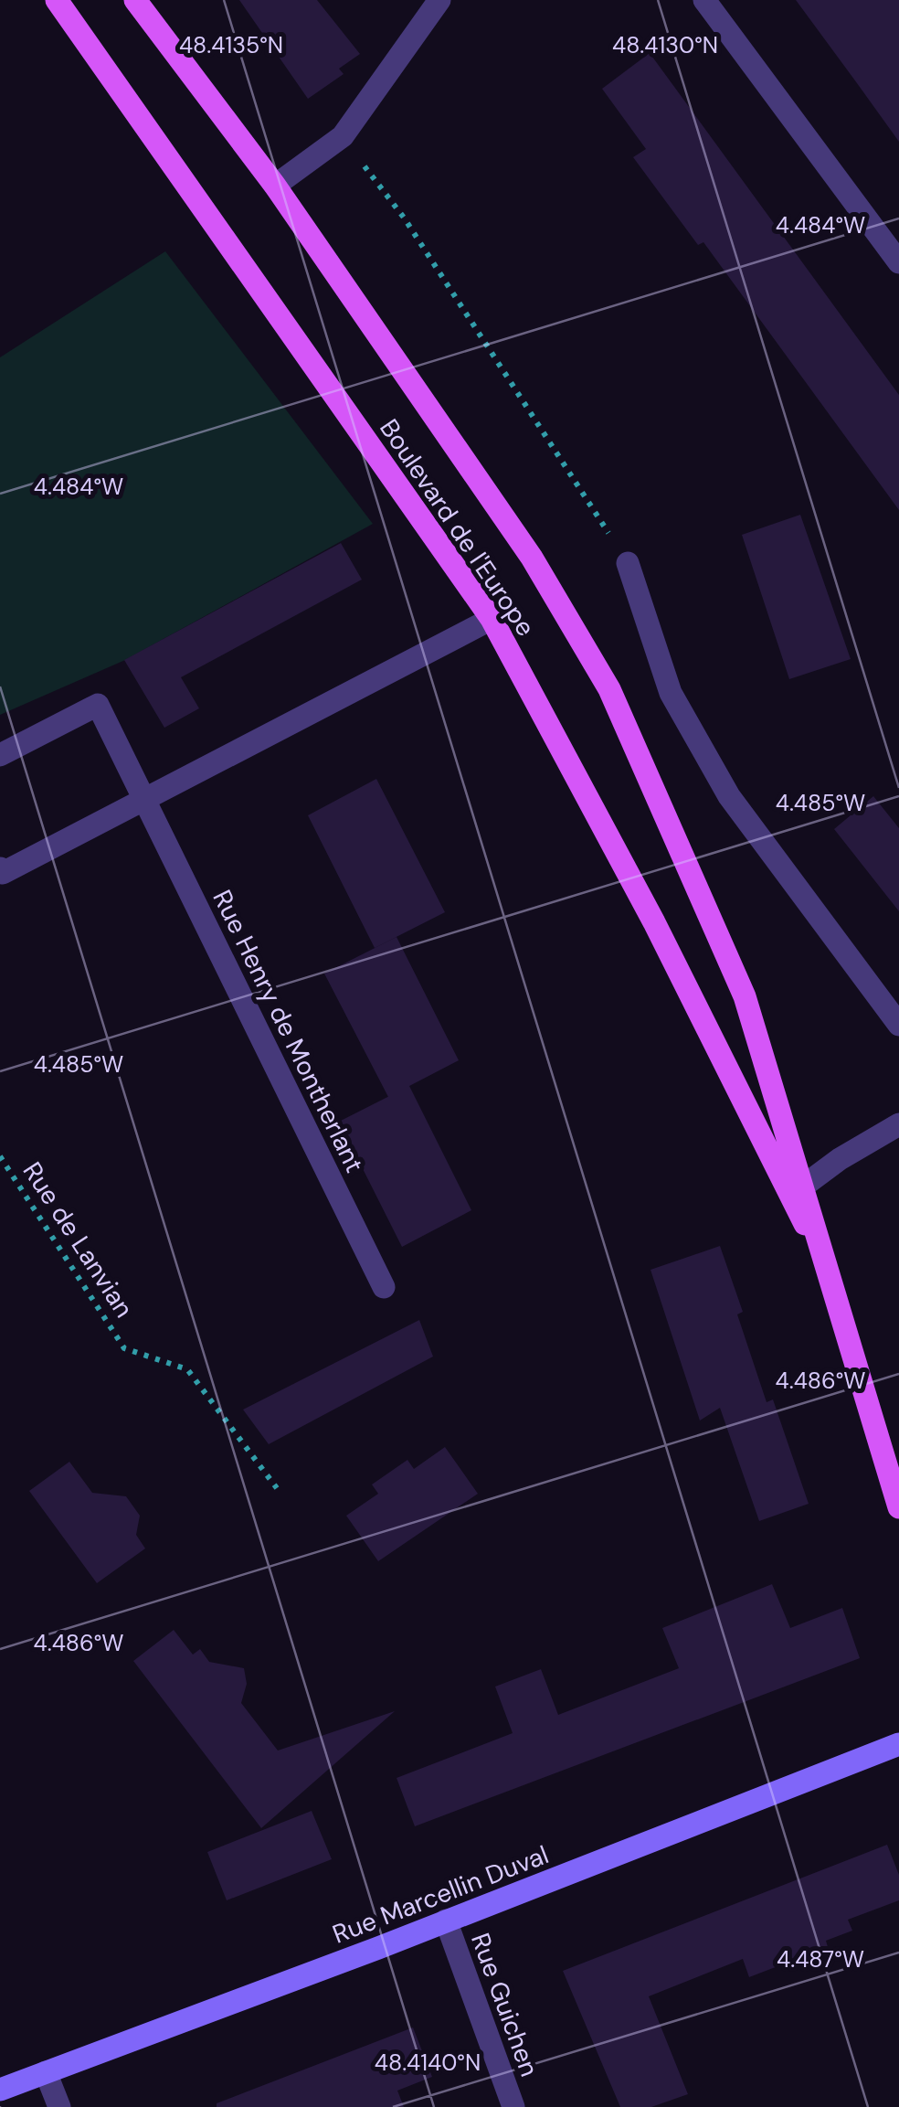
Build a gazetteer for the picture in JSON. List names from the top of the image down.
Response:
{
  "streets": {
    "main road": ["Boulevard de l'Europe", "Rue Marcellin Duval"],
    "street": ["Rue Henry de Montherlant", "Rue Guichen"],
    "path": ["Rue de Lanvian"]
  },
  "crossings": [
    ["Rue Marcellin Duval", "Rue Guichen"]
  ],
  "coordinates": [
    "48.4135°N",
    "48.4130°N",
    "4.484°W",
    "4.485°W",
    "4.486°W",
    "4.487°W",
    "48.4140°N"
  ]
}
